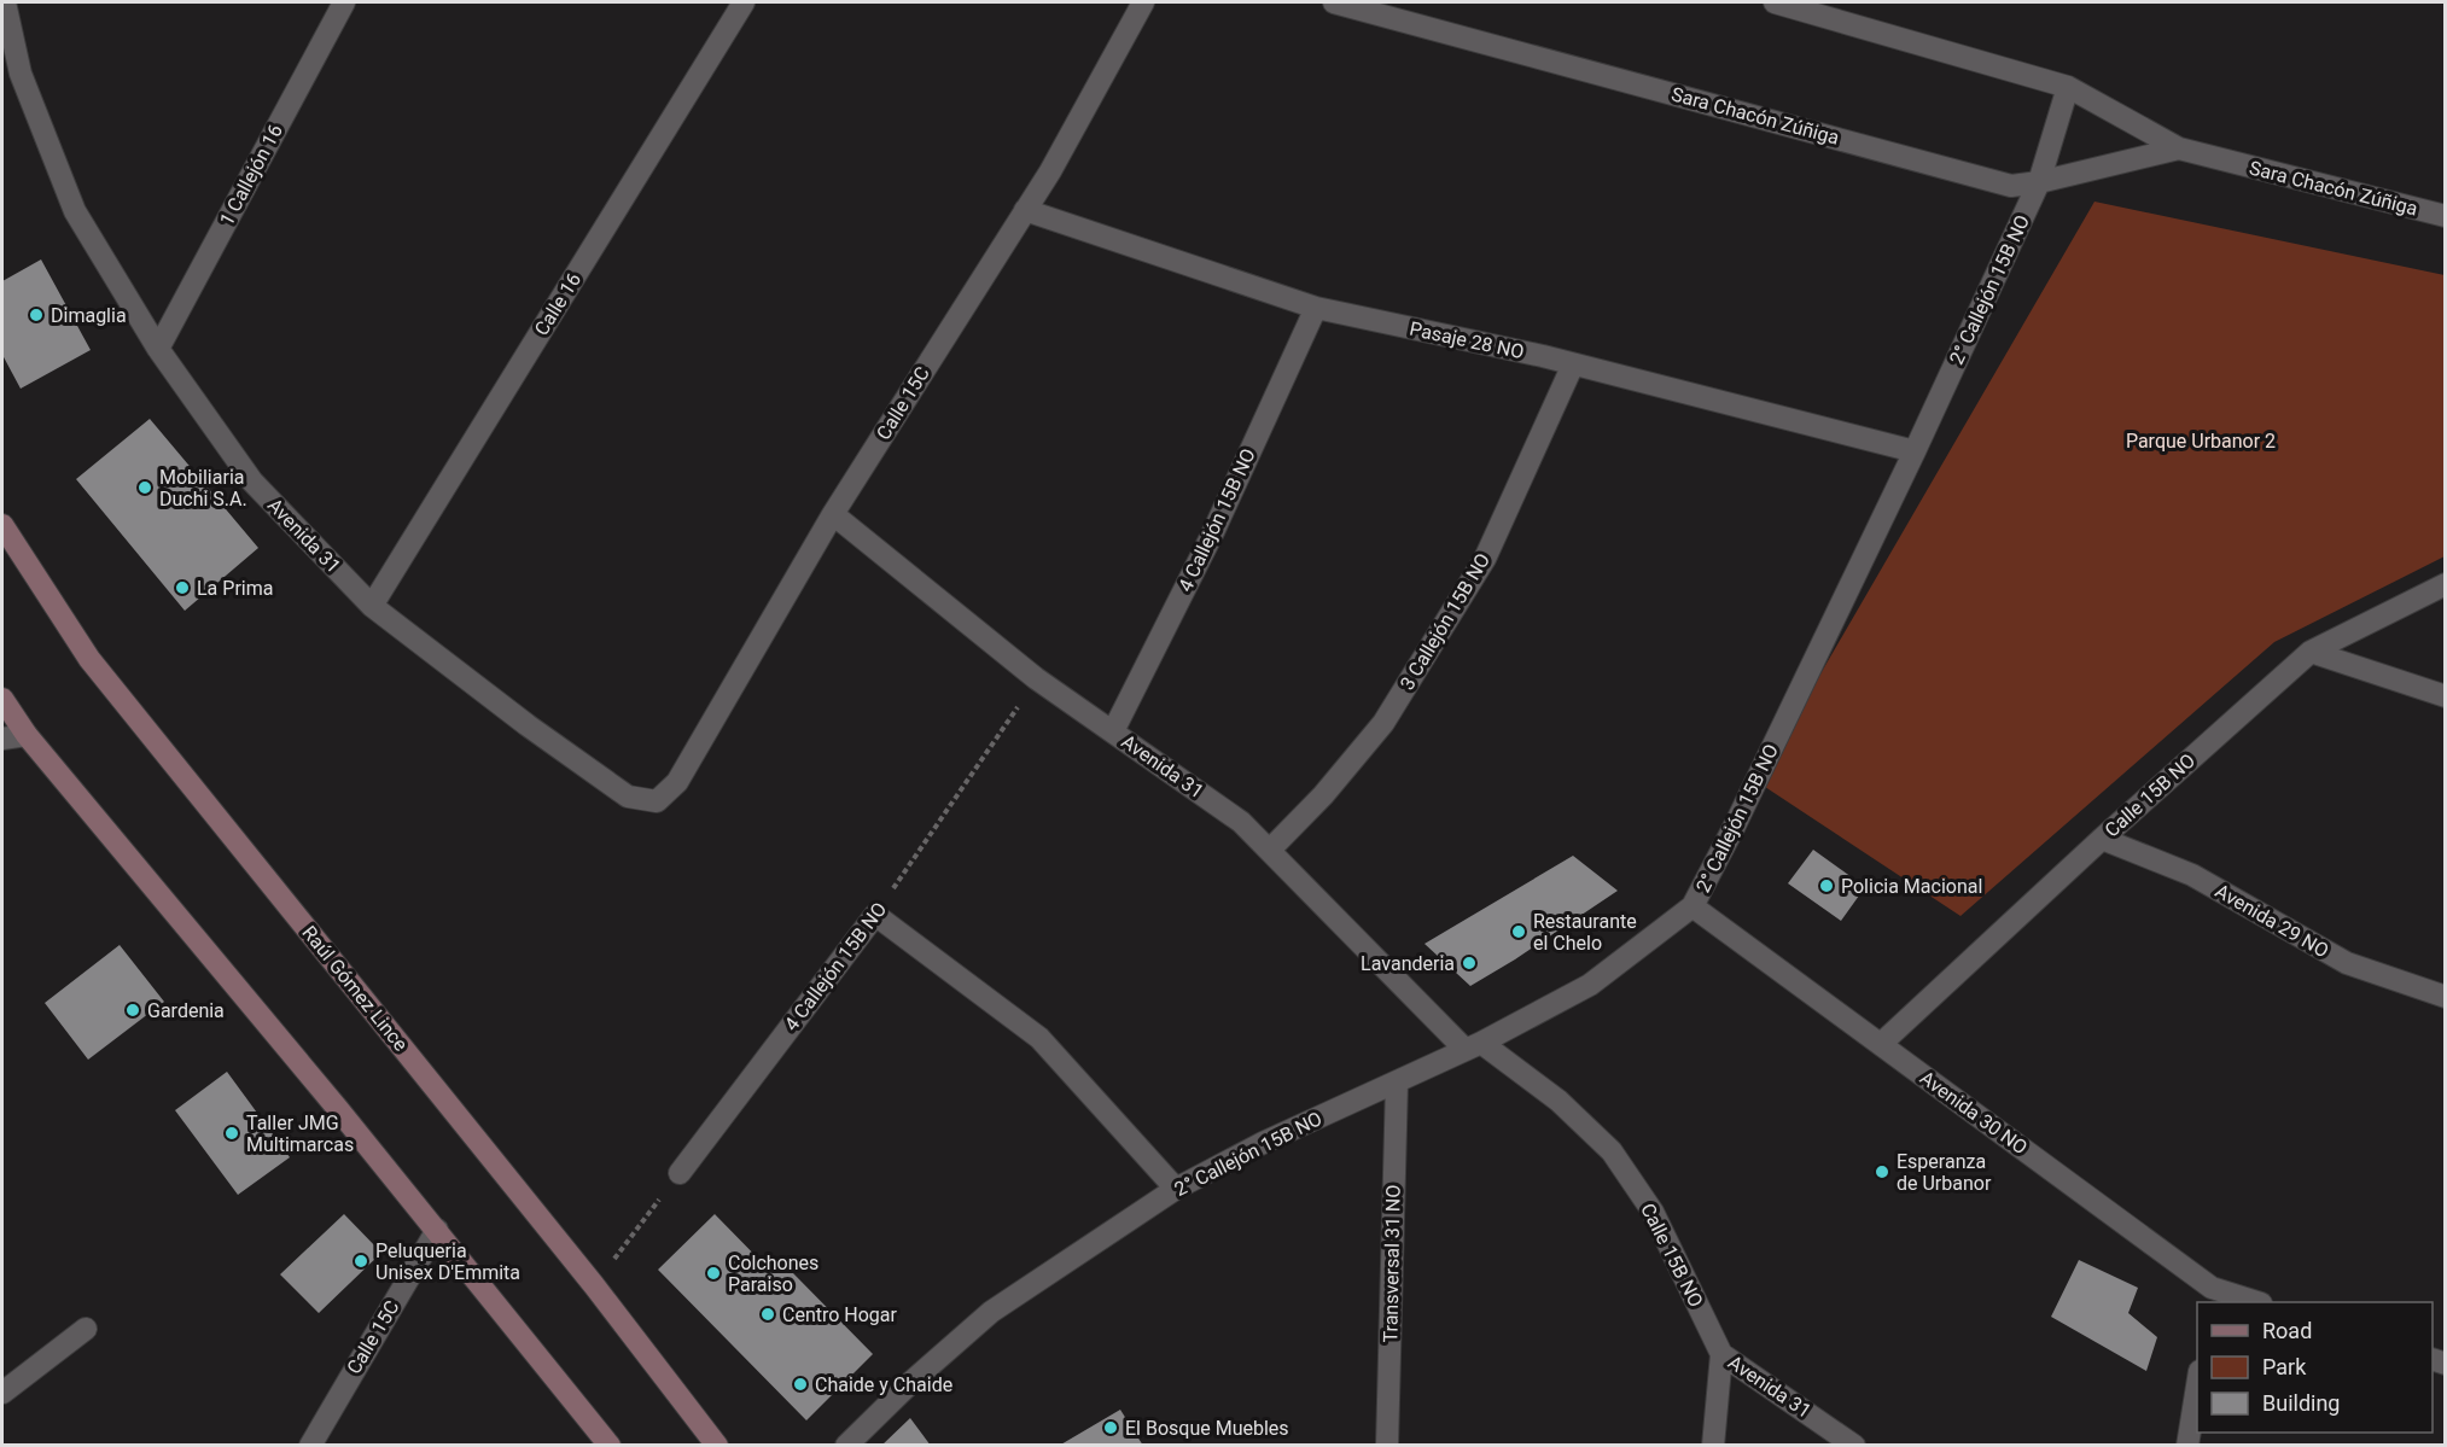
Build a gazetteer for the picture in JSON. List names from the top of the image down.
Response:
{
  "streets": {
    "main road": ["Raúl Gómez Lince"],
    "street": [
      "Sara Chacón Zúñiga",
      "1 Callejón 16",
      "2° Callejón 15B NO",
      "Calle 16",
      "Pasaje 28 NO",
      "Calle 15C",
      "4 Callejón 15B NO",
      "Avenida 31",
      "3 Callejón 15B NO",
      "Calle 15B NO",
      "Avenida 29 NO",
      "Avenida 30 NO",
      "Transversal 31 NO"
    ]
  },
  "crossings": [
    ["Sara Chacón Zúñiga", "2° Callejón 15B NO"],
    ["1 Callejón 16", "Avenida 31"],
    ["2° Callejón 15B NO", "Pasaje 28 NO"],
    ["2° Callejón 15B NO", "Avenida 31"],
    ["2° Callejón 15B NO", "Calle 15B NO"],
    ["2° Callejón 15B NO", "Avenida 30 NO"],
    ["2° Callejón 15B NO", "Transversal 31 NO"],
    ["Calle 16", "Avenida 31"],
    ["Pasaje 28 NO", "Calle 15C"],
    ["Pasaje 28 NO", "4 Callejón 15B NO"],
    ["Pasaje 28 NO", "3 Callejón 15B NO"],
    ["Calle 15C", "Avenida 31"],
    ["4 Callejón 15B NO", "Avenida 31"],
    ["Avenida 31", "3 Callejón 15B NO"],
    ["Avenida 31", "Calle 15B NO"],
    ["Calle 15B NO", "Avenida 29 NO"],
    ["Calle 15B NO", "Avenida 30 NO"]
  ],
  "parks": ["Parque Urbanor 2"],
  "places": [
    "Dimaglia",
    "Mobiliaria Duchi S.A.",
    "La Prima",
    "Policia Macional",
    "Restaurante el Chelo",
    "Lavanderia",
    "Gardenia",
    "Taller JMG Multimarcas",
    "Esperanza de Urbanor",
    "Peluqueria Unisex D'Emmita",
    "Colchones Paraiso",
    "Centro Hogar",
    "Chaide y Chaide",
    "El Bosque Muebles"
  ],
  "legend": ["Road", "Park", "Building"]
}
